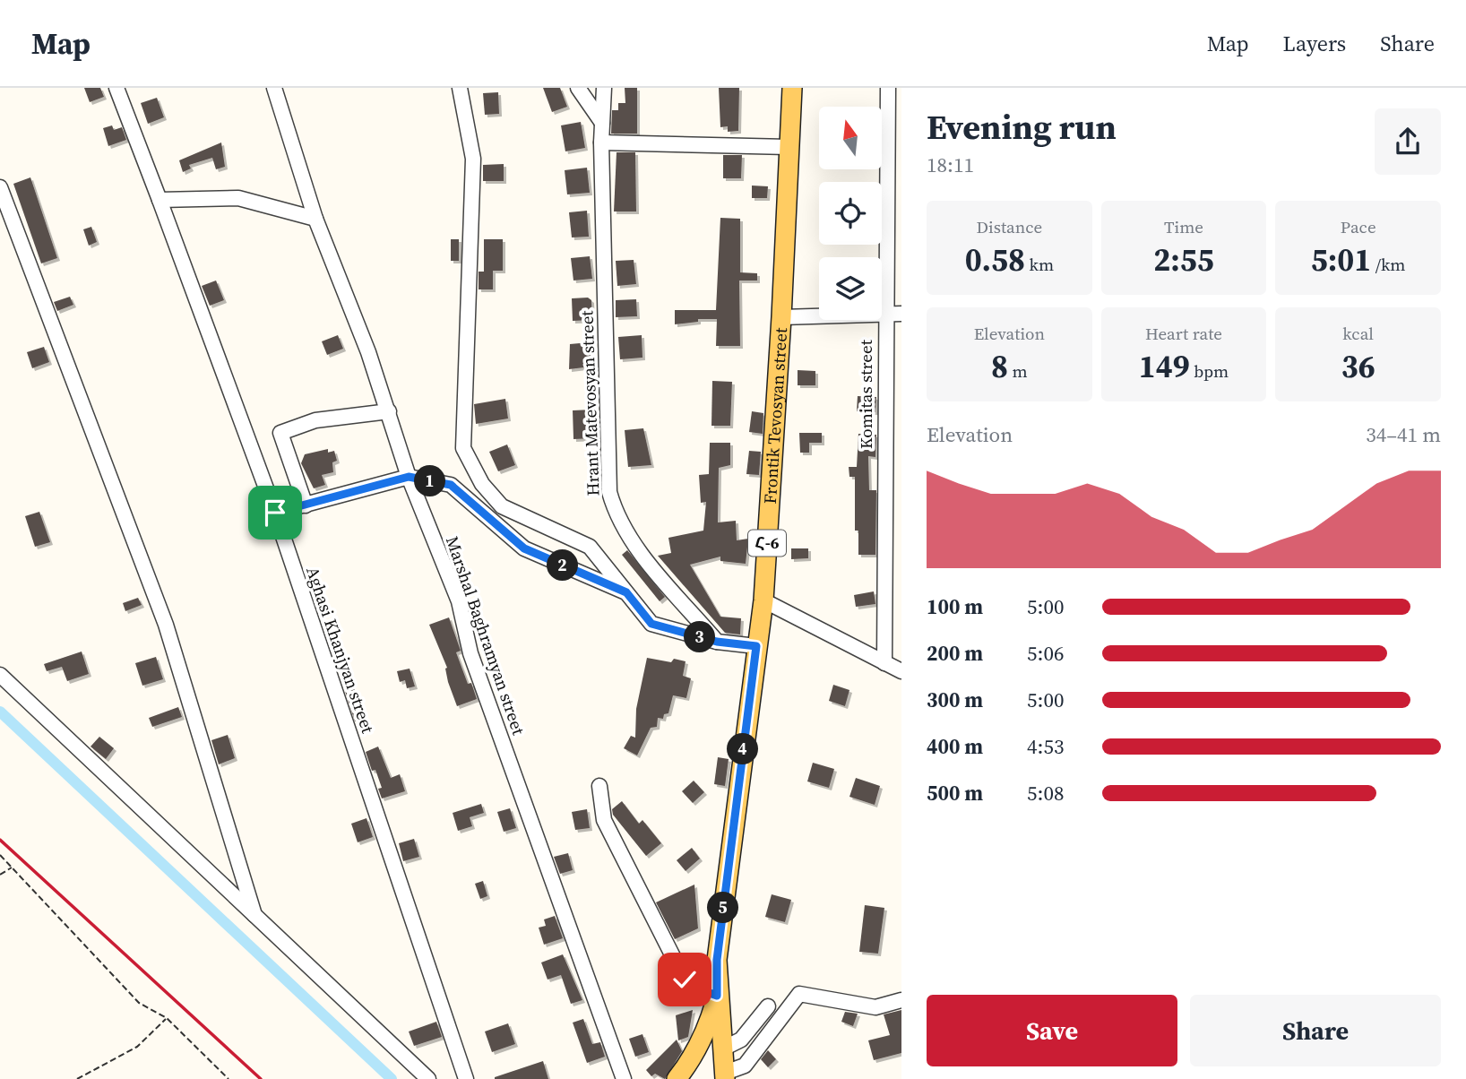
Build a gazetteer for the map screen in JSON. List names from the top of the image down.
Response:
{
  "streets": {
    "main road": ["Frontik Tevosyan street", "Հ-6"],
    "street": [
      "Komitas street",
      "Hrant Matevosyan street",
      "Marshal Baghramyan street",
      "Aghasi Khanjyan street"
    ]
  },
  "north": "top",
  "page": {
    "header": "Map",
    "nav": ["Map", "Layers", "Share"],
    "heading": ["Evening run", "18:11"],
    "stats": [
      ["Distance", "0.58 km"],
      ["Time", "2:55"],
      ["Pace", "5:01 /km"],
      ["Elevation", "8 m"],
      ["Heart rate", "149 bpm"],
      ["kcal", "36"]
    ],
    "chart": ["Elevation", "34–41 m"],
    "pins": [
      "1",
      "2",
      "3",
      "4",
      "5"
    ],
    "list": [
      {
        "name": "100 m",
        "note": "5:00"
      },
      {
        "name": "200 m",
        "note": "5:06"
      },
      {
        "name": "300 m",
        "note": "5:00"
      },
      {
        "name": "400 m",
        "note": "4:53"
      },
      {
        "name": "500 m",
        "note": "5:08"
      }
    ],
    "buttons": ["Save", "Share"]
  }
}
